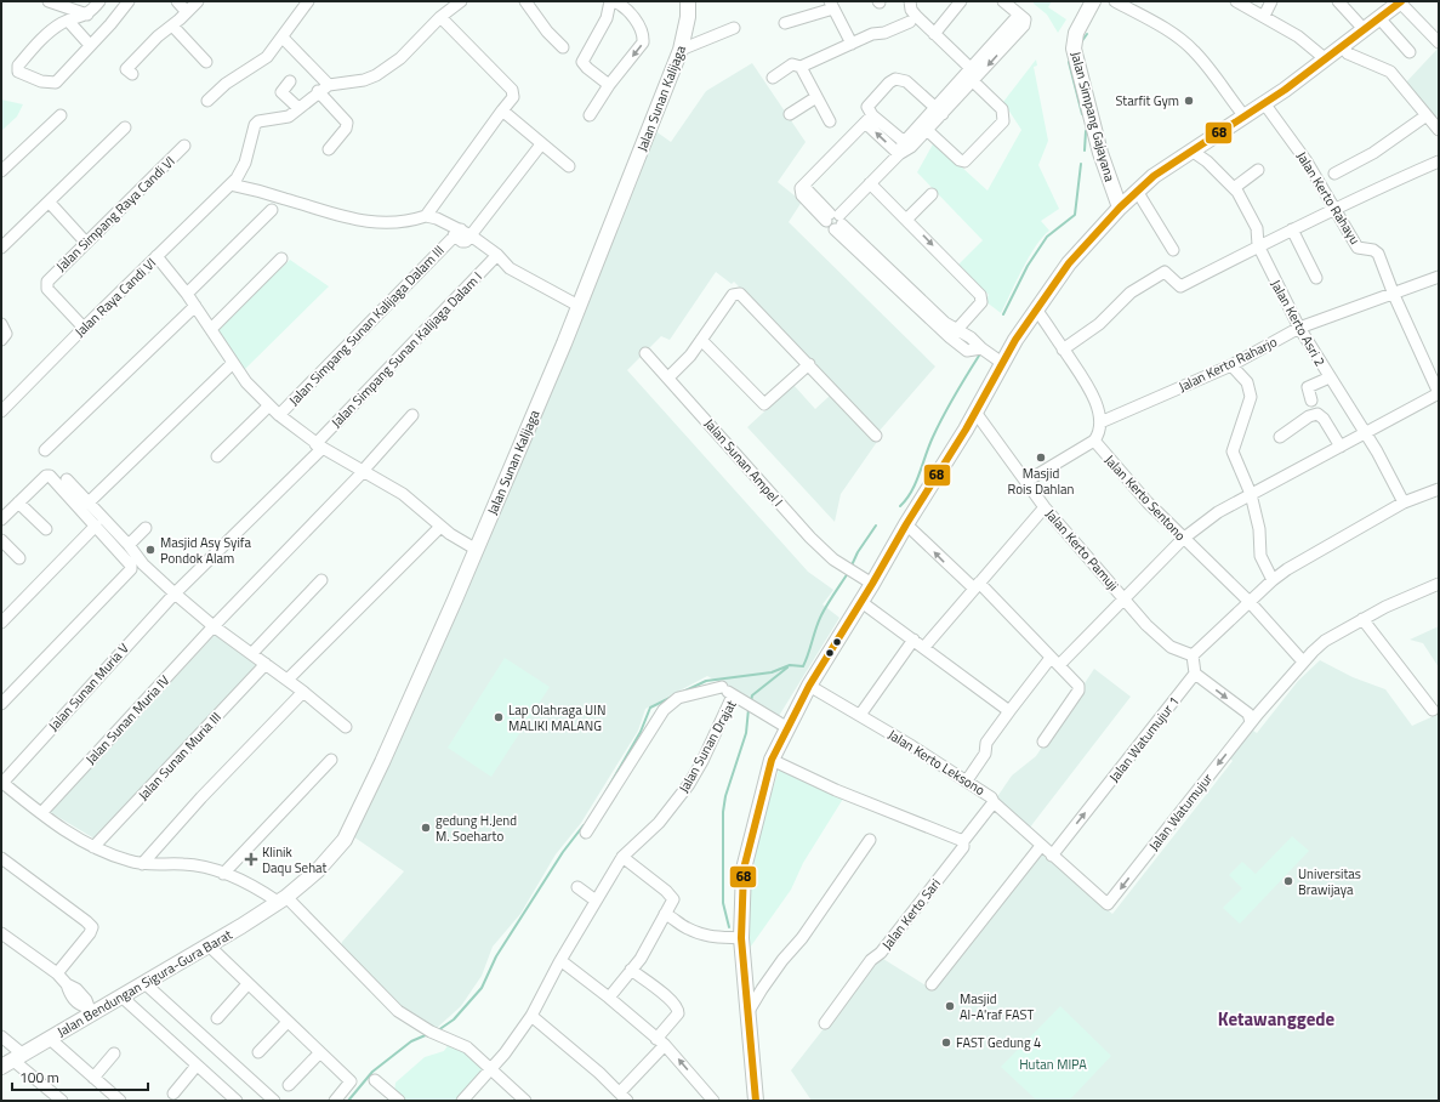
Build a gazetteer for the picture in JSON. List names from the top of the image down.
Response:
{
  "streets": {
    "main road": ["Jalan Sunan Kalijaga", "Jalan Simpang Gajayana", "Jalan Bendungan Sigura-Gura Barat"],
    "street": [
      "Jalan Kerto Rahayu",
      "Jalan Simpang Raya Candi VI",
      "Jalan Raya Candi VI",
      "Jalan Kerto Asri 2",
      "Jalan Simpang Sunan Kalijaga Dalam III",
      "Jalan Simpang Sunan Kalijaga Dalam I",
      "Jalan Kerto Raharjo",
      "Jalan Sunan Ampel I",
      "Jalan Kerto Sentono",
      "Jalan Kerto Pamuji",
      "Jalan Sunan Muria V",
      "Jalan Sunan Muria IV",
      "Jalan Watumujur 1",
      "Jalan Sunan Drajat",
      "Jalan Sunan Muria III",
      "Jalan Kerto Leksono",
      "Jalan Watumujur",
      "Jalan Kerto Sari"
    ]
  },
  "crossings": [
    ["Jalan Sunan Kalijaga", "Jalan Bendungan Sigura-Gura Barat"],
    ["Jalan Kerto Rahayu", "Jalan Kerto Raharjo"],
    ["Jalan Simpang Raya Candi VI", "Jalan Raya Candi VI"],
    ["Jalan Kerto Asri 2", "Jalan Kerto Raharjo"],
    ["Jalan Simpang Sunan Kalijaga Dalam I", "Jalan Sunan Muria V"],
    ["Jalan Kerto Sentono", "Jalan Watumujur"],
    ["Jalan Watumujur 1", "Jalan Kerto Leksono"],
    ["Jalan Watumujur 1", "Jalan Watumujur"],
    ["Jalan Kerto Leksono", "Jalan Watumujur"],
    ["Jalan Kerto Leksono", "Jalan Kerto Sari"]
  ],
  "one_way": ["Jalan Watumujur 1"],
  "districts": ["Ketawanggede"],
  "parks": ["Hutan MIPA"],
  "places": {
    "other": [
      "Starfit Gym",
      "Masjid Rois Dahlan",
      "Masjid Asy Syifa Pondok Alam",
      "Lap Olahraga UIN MALIKI MALANG",
      "gedung H.Jend M. Soeharto",
      "Universitas Brawijaya",
      "Masjid Al-A'raf FAST",
      "FAST Gedung 4"
    ],
    "health": ["Klinik Daqu Sehat"]
  },
  "lines": ["transit line 68"],
  "scale_bar": "100 m"
}
